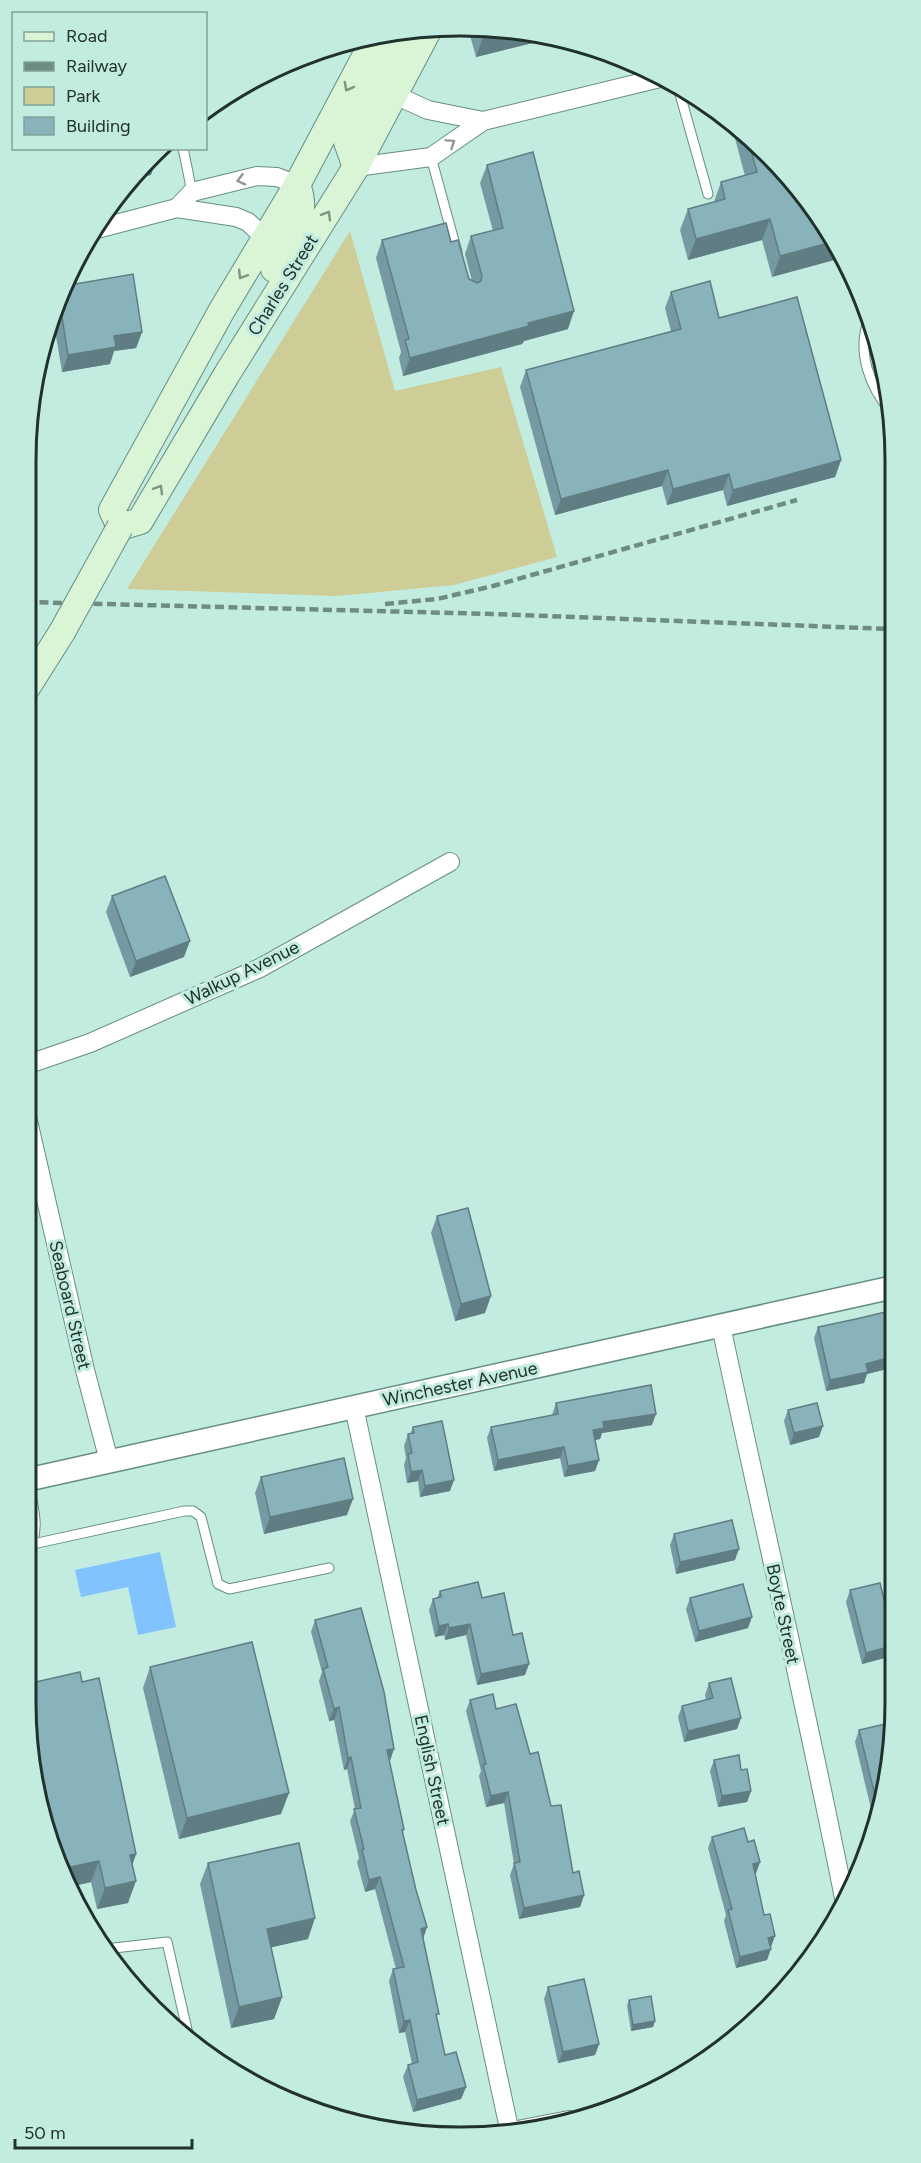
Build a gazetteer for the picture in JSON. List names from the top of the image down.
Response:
{
  "streets": {
    "main road": ["Charles Street"],
    "street": [
      "Walkup Avenue",
      "Seaboard Street",
      "Winchester Avenue",
      "Boyte Street",
      "English Street"
    ]
  },
  "crossings": [
    ["Seaboard Street", "Winchester Avenue"],
    ["Winchester Avenue", "Boyte Street"],
    ["Winchester Avenue", "English Street"]
  ],
  "legend": [
    "Road",
    "Railway",
    "Park",
    "Building"
  ],
  "scale_bar": "50 m"
}
